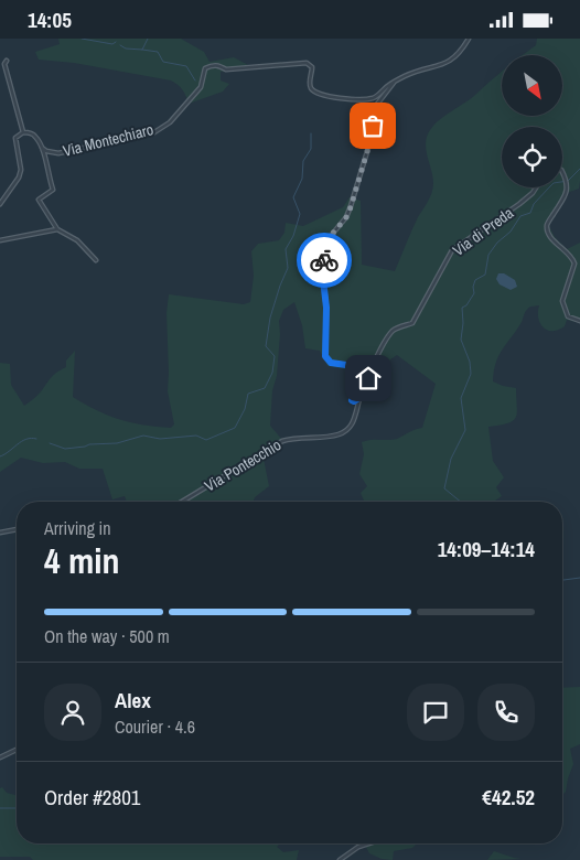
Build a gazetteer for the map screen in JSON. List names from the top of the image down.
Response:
{
  "streets": {
    "street": ["Via Montechiaro", "Via di Preda", "Via Pontecchio"]
  },
  "crossings": [
    ["Via Montechiaro", "Via Pontecchio"],
    ["Via di Preda", "Via Pontecchio"]
  ],
  "north": "bottom right",
  "page": {
    "status": "14:05",
    "heading": ["4 min", "Arriving in", "14:09–14:14"],
    "panel": [
      "Alex",
      "Courier · 4.6",
      "Order #2801",
      "€42.52"
    ],
    "bar": "On the way · 500 m"
  }
}
